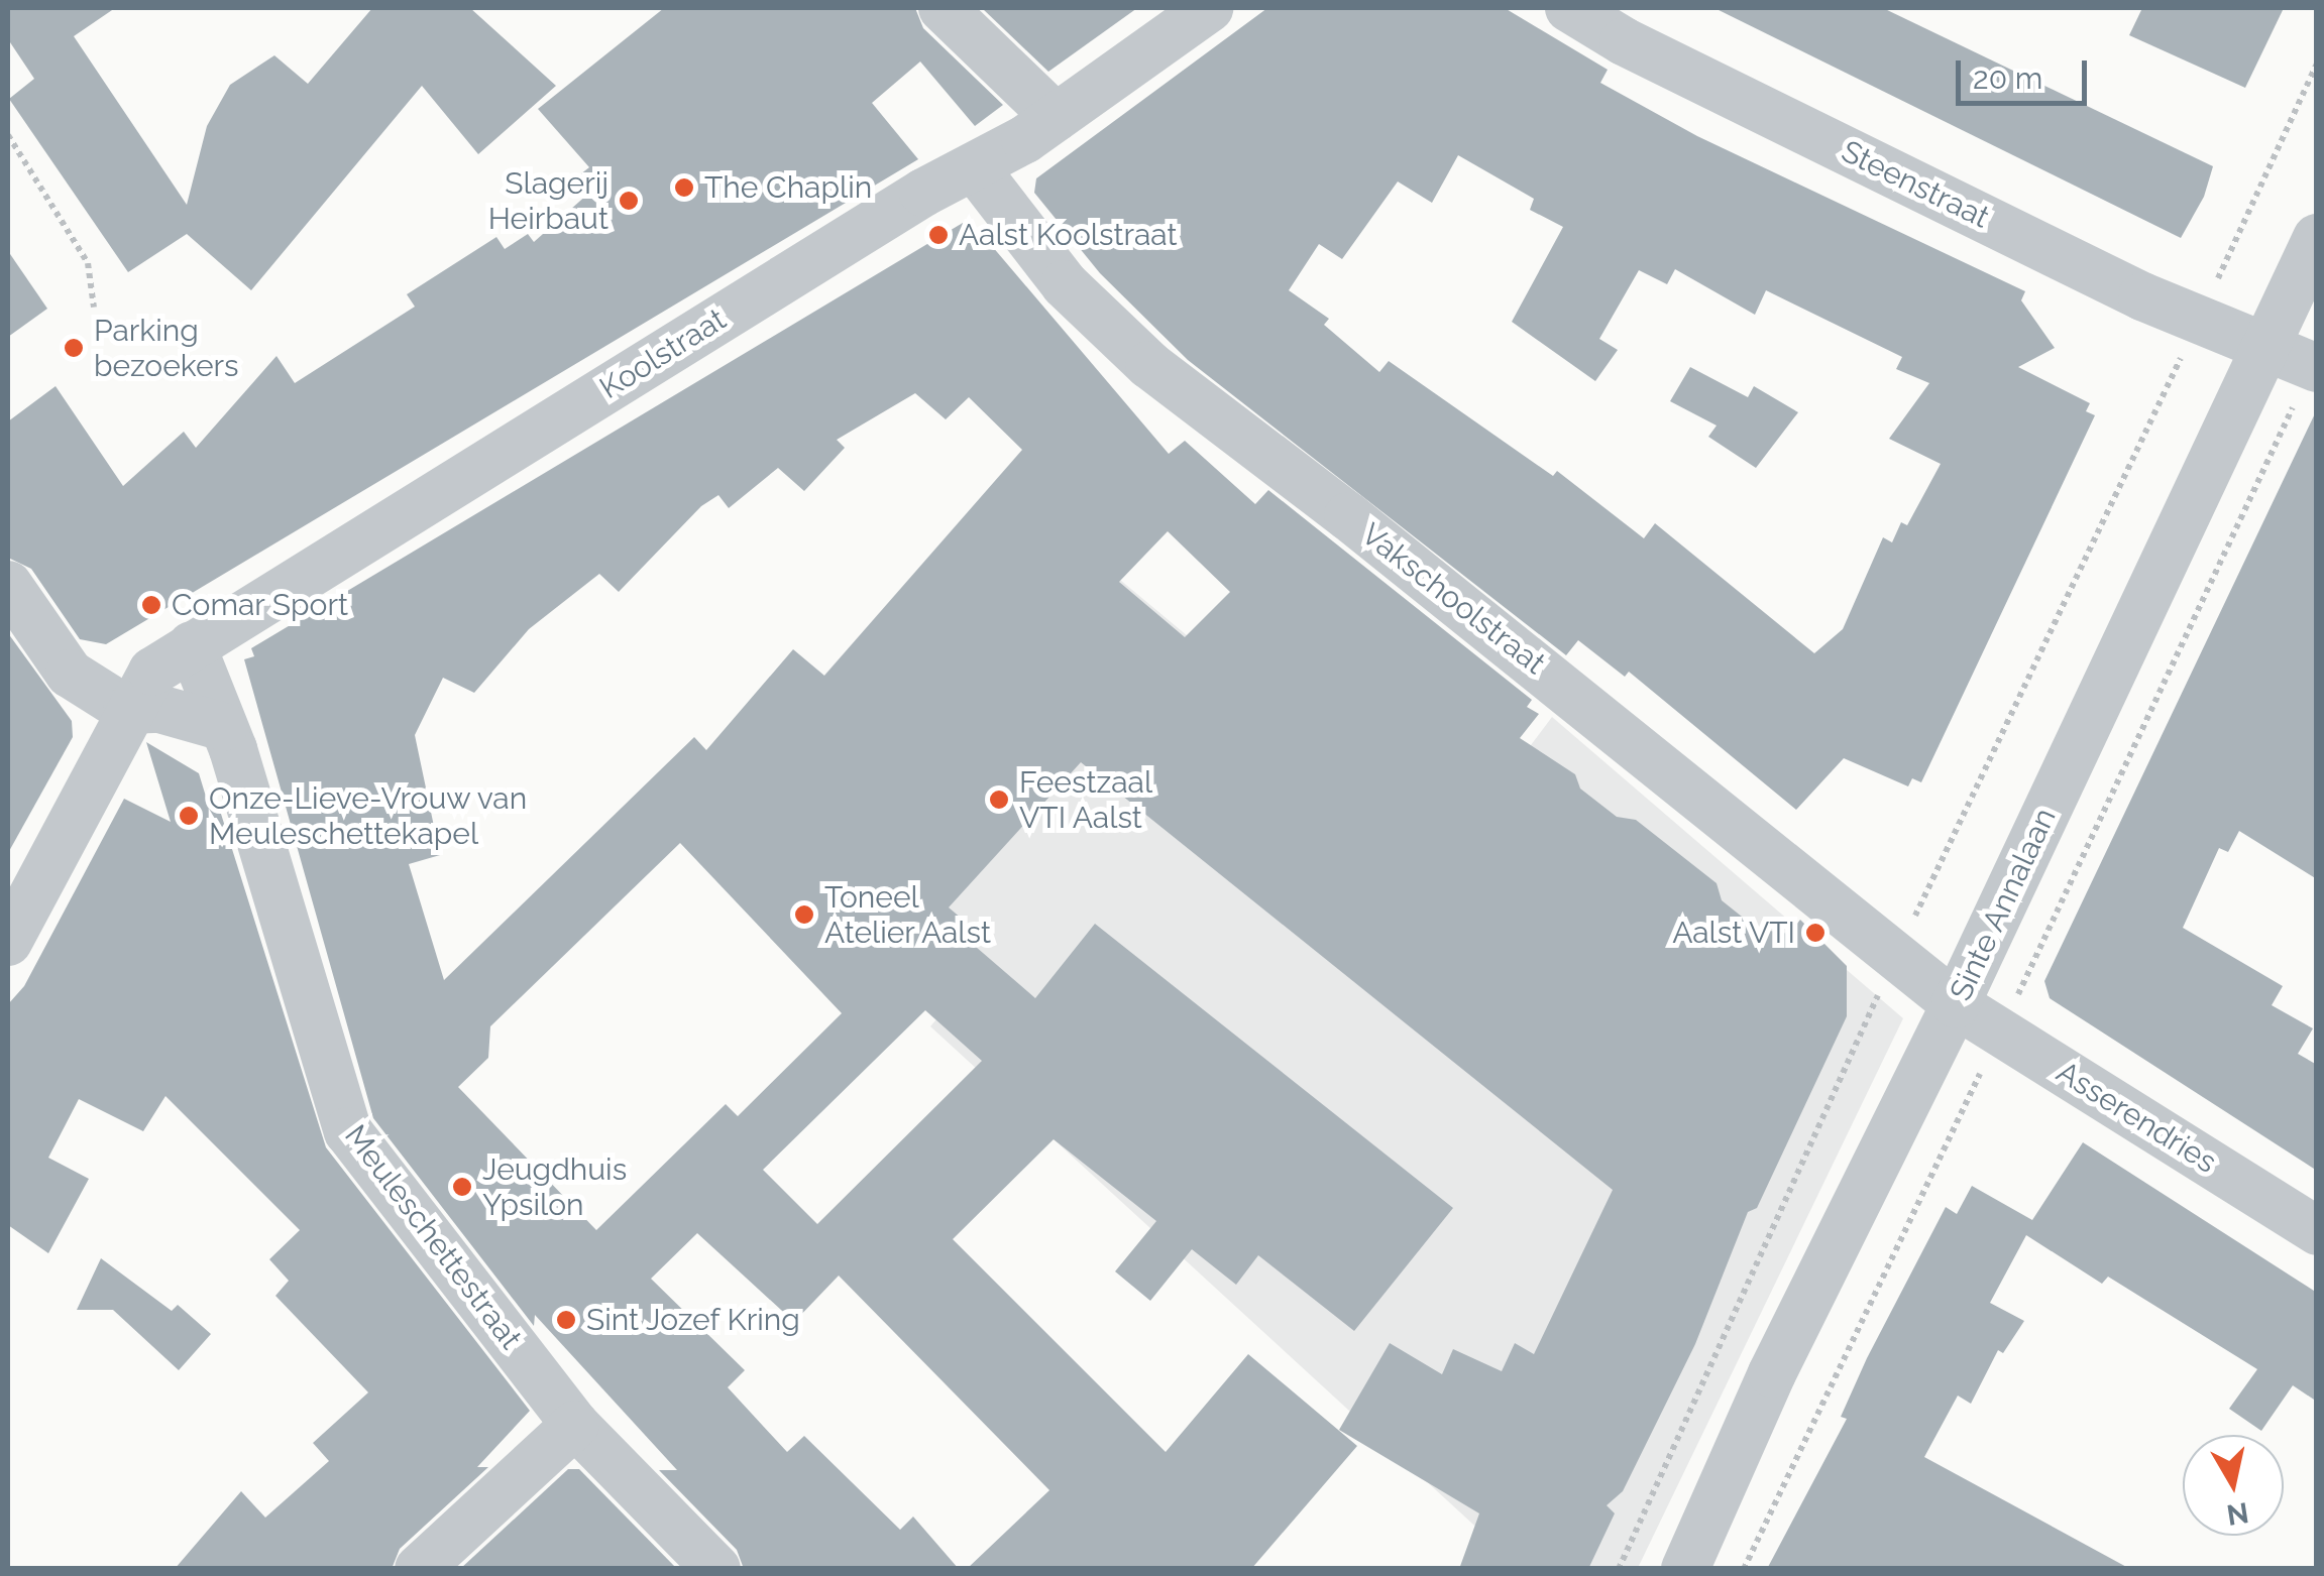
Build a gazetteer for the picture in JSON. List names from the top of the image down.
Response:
{
  "streets": {
    "street": [
      "Steenstraat",
      "Koolstraat",
      "Vakschoolstraat",
      "Sinte Annalaan",
      "Asserendries",
      "Meuleschettestraat"
    ]
  },
  "crossings": [
    ["Steenstraat", "Sinte Annalaan"],
    ["Koolstraat", "Vakschoolstraat"],
    ["Koolstraat", "Meuleschettestraat"],
    ["Vakschoolstraat", "Sinte Annalaan"],
    ["Vakschoolstraat", "Asserendries"],
    ["Sinte Annalaan", "Asserendries"]
  ],
  "places": [
    "The Chaplin",
    "Slagerij Heirbaut",
    "Aalst Koolstraat",
    "Parking bezoekers",
    "Comar Sport",
    "Feestzaal VTI Aalst",
    "Onze-Lieve-Vrouw van Meuleschettekapel",
    "Toneel Atelier Aalst",
    "Aalst VTI",
    "Jeugdhuis Ypsilon",
    "Sint Jozef Kring"
  ],
  "scale_bar": "20 m",
  "north": "bottom"
}
